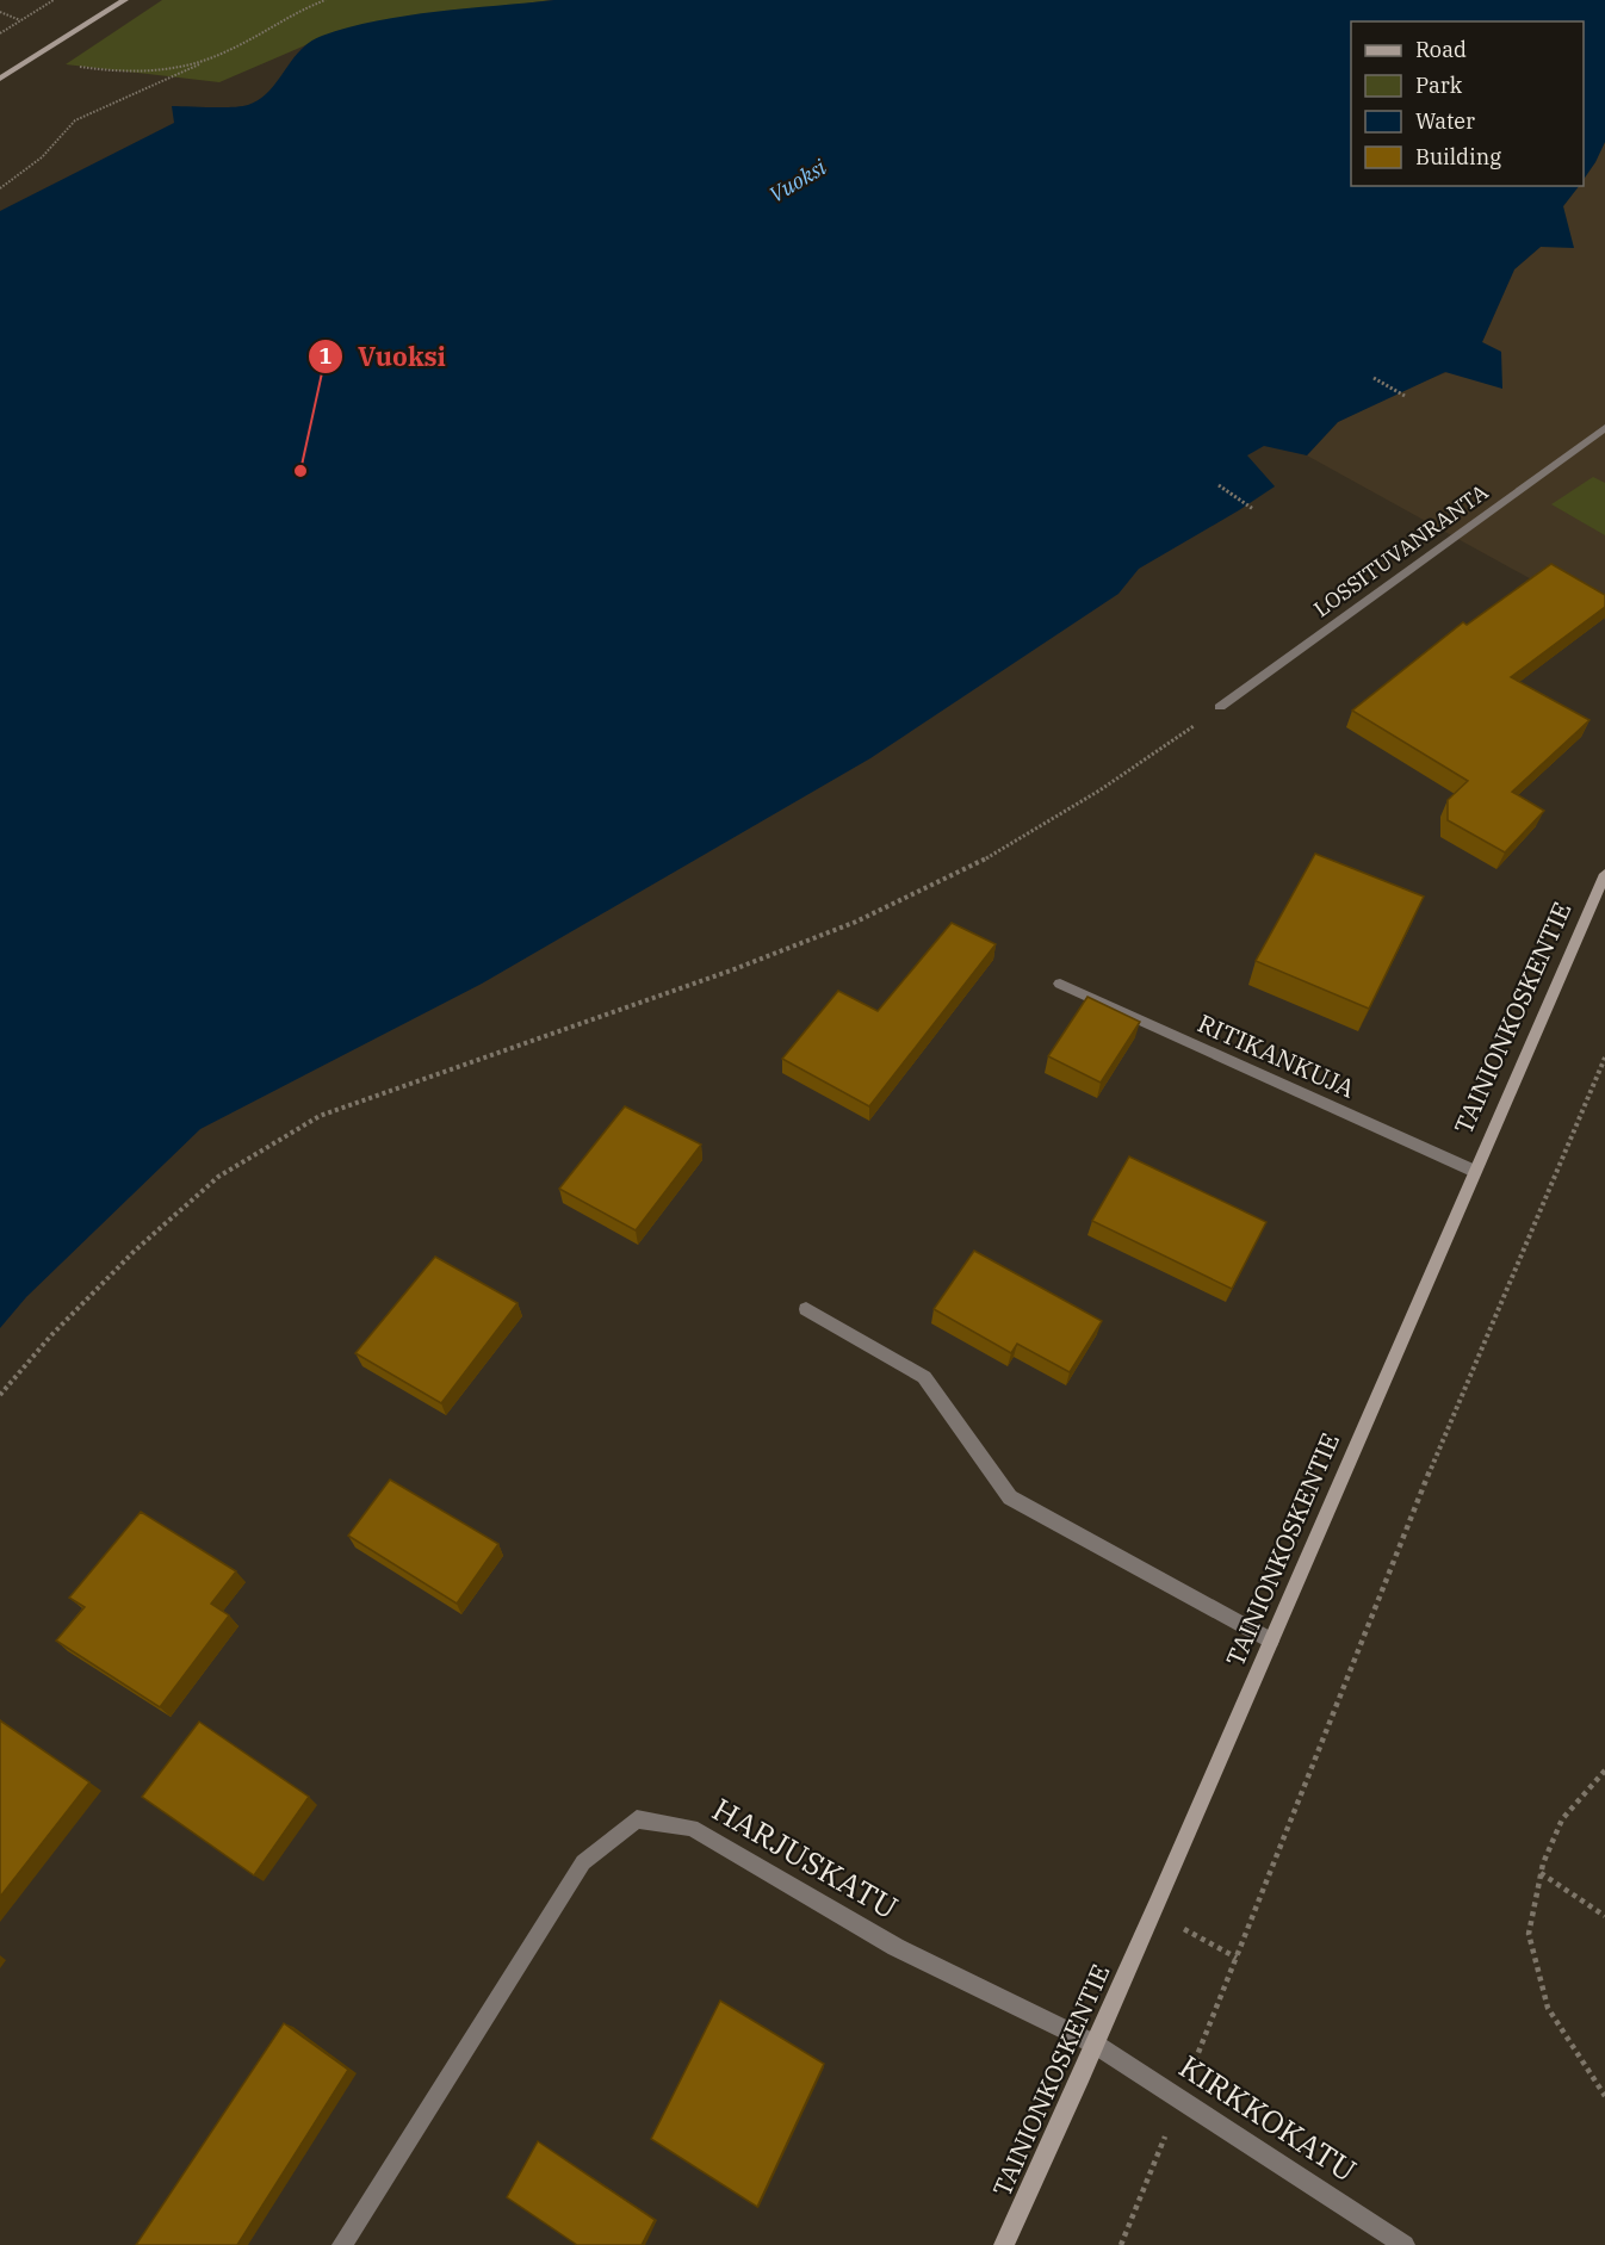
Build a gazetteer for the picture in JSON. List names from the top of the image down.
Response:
{
  "streets": {
    "street": [
      "LOSSITUVANRANTA",
      "TAINIONKOSKENTIE",
      "RITIKANKUJA",
      "HARJUSKATU",
      "KIRKKOKATU"
    ]
  },
  "crossings": [
    ["TAINIONKOSKENTIE", "RITIKANKUJA"],
    ["TAINIONKOSKENTIE", "HARJUSKATU"],
    ["TAINIONKOSKENTIE", "KIRKKOKATU"],
    ["HARJUSKATU", "KIRKKOKATU"]
  ],
  "water": ["Vuoksi"],
  "places": ["Vuoksi"],
  "legend": [
    "Road",
    "Park",
    "Water",
    "Building"
  ]
}
